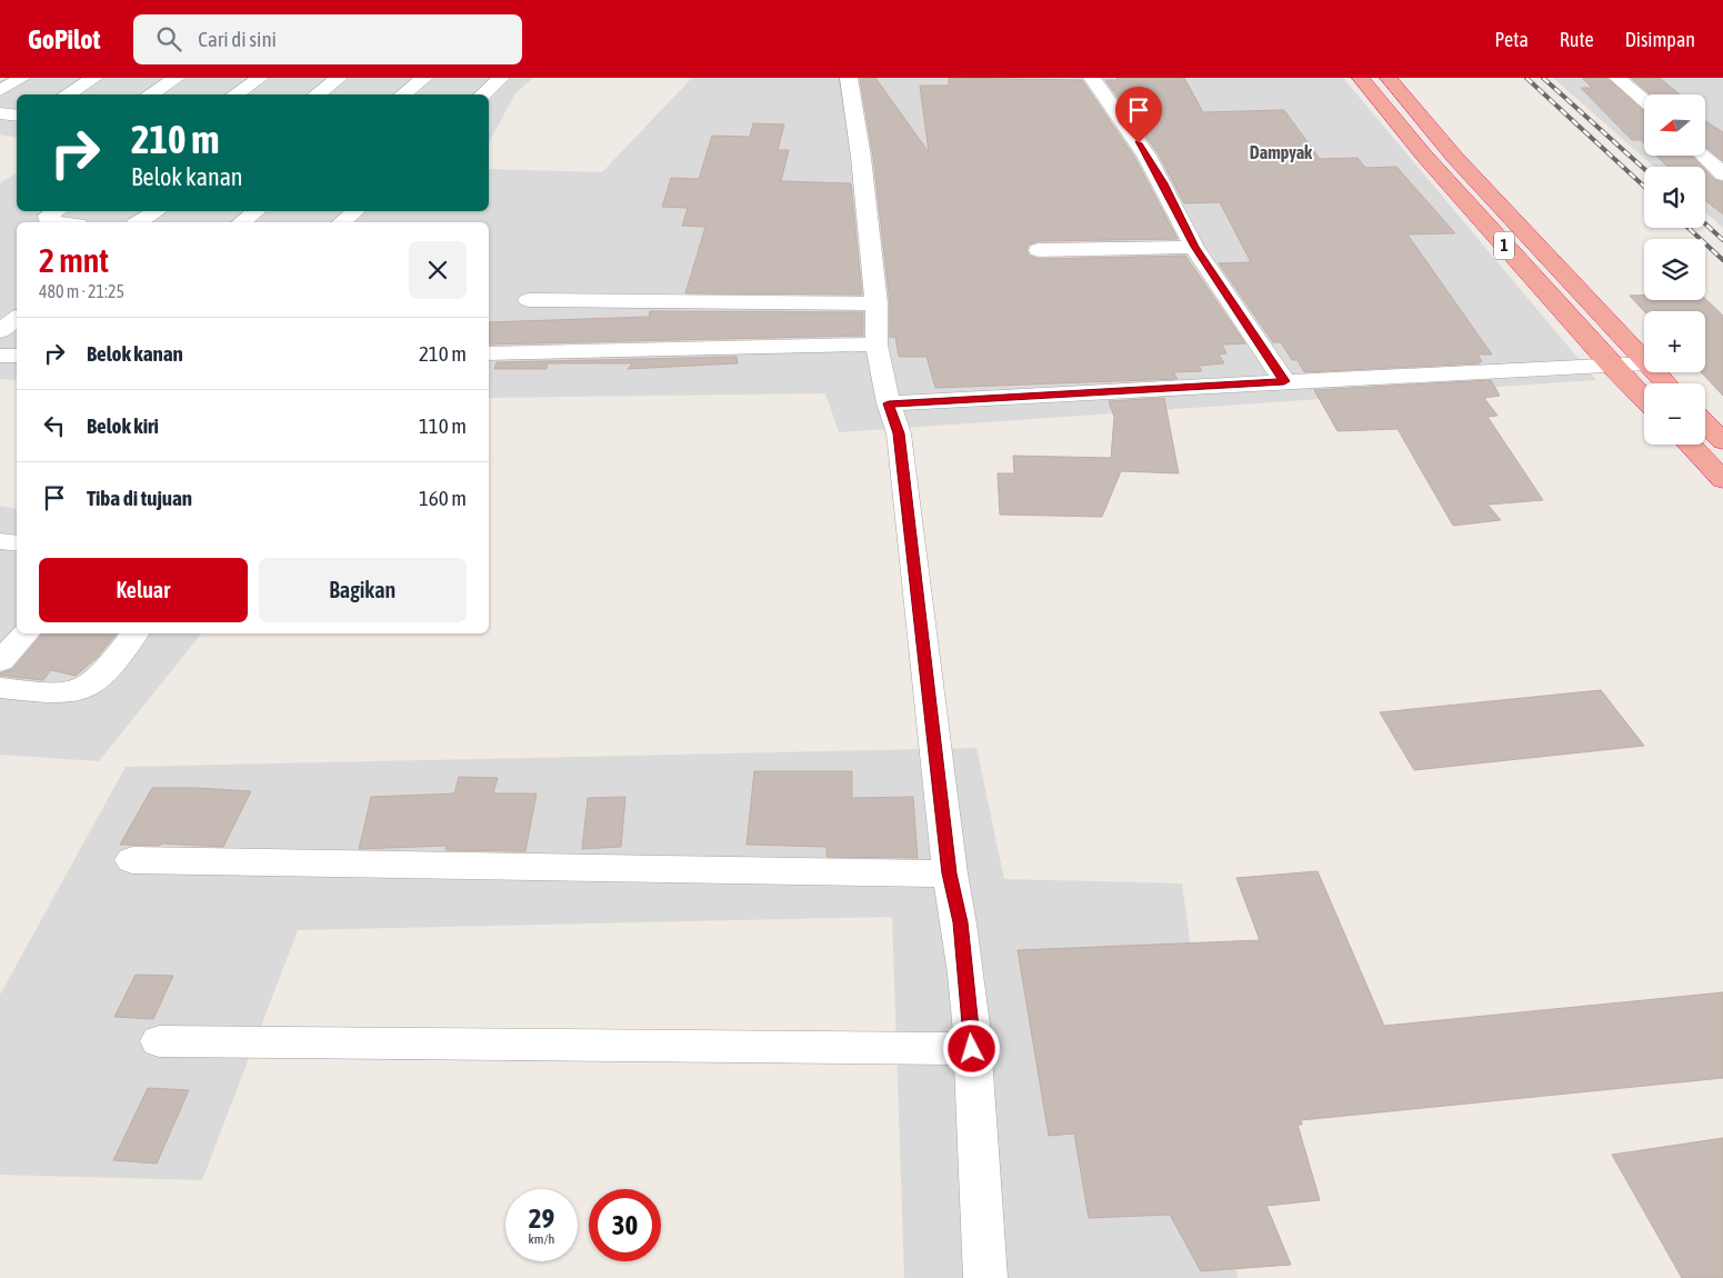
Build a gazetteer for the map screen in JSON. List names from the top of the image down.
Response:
{
  "streets": {
    "highway": ["1"]
  },
  "districts": ["Dampyak"],
  "north": "left",
  "page": {
    "header": "GoPilot",
    "search": "Cari di sini",
    "nav": ["Peta", "Rute", "Disimpan"],
    "map_buttons": ["+", "−"],
    "turn": ["210 m", "Belok kanan"],
    "heading": ["2 mnt", "480 m · 21:25"],
    "list": [
      {
        "name": "Belok kanan",
        "value": "210 m"
      },
      {
        "name": "Belok kiri",
        "value": "110 m"
      },
      {
        "name": "Tiba di tujuan",
        "value": "160 m"
      }
    ],
    "buttons": ["Keluar", "Bagikan"],
    "speed": "29 km/h",
    "limit": "30"
  }
}
